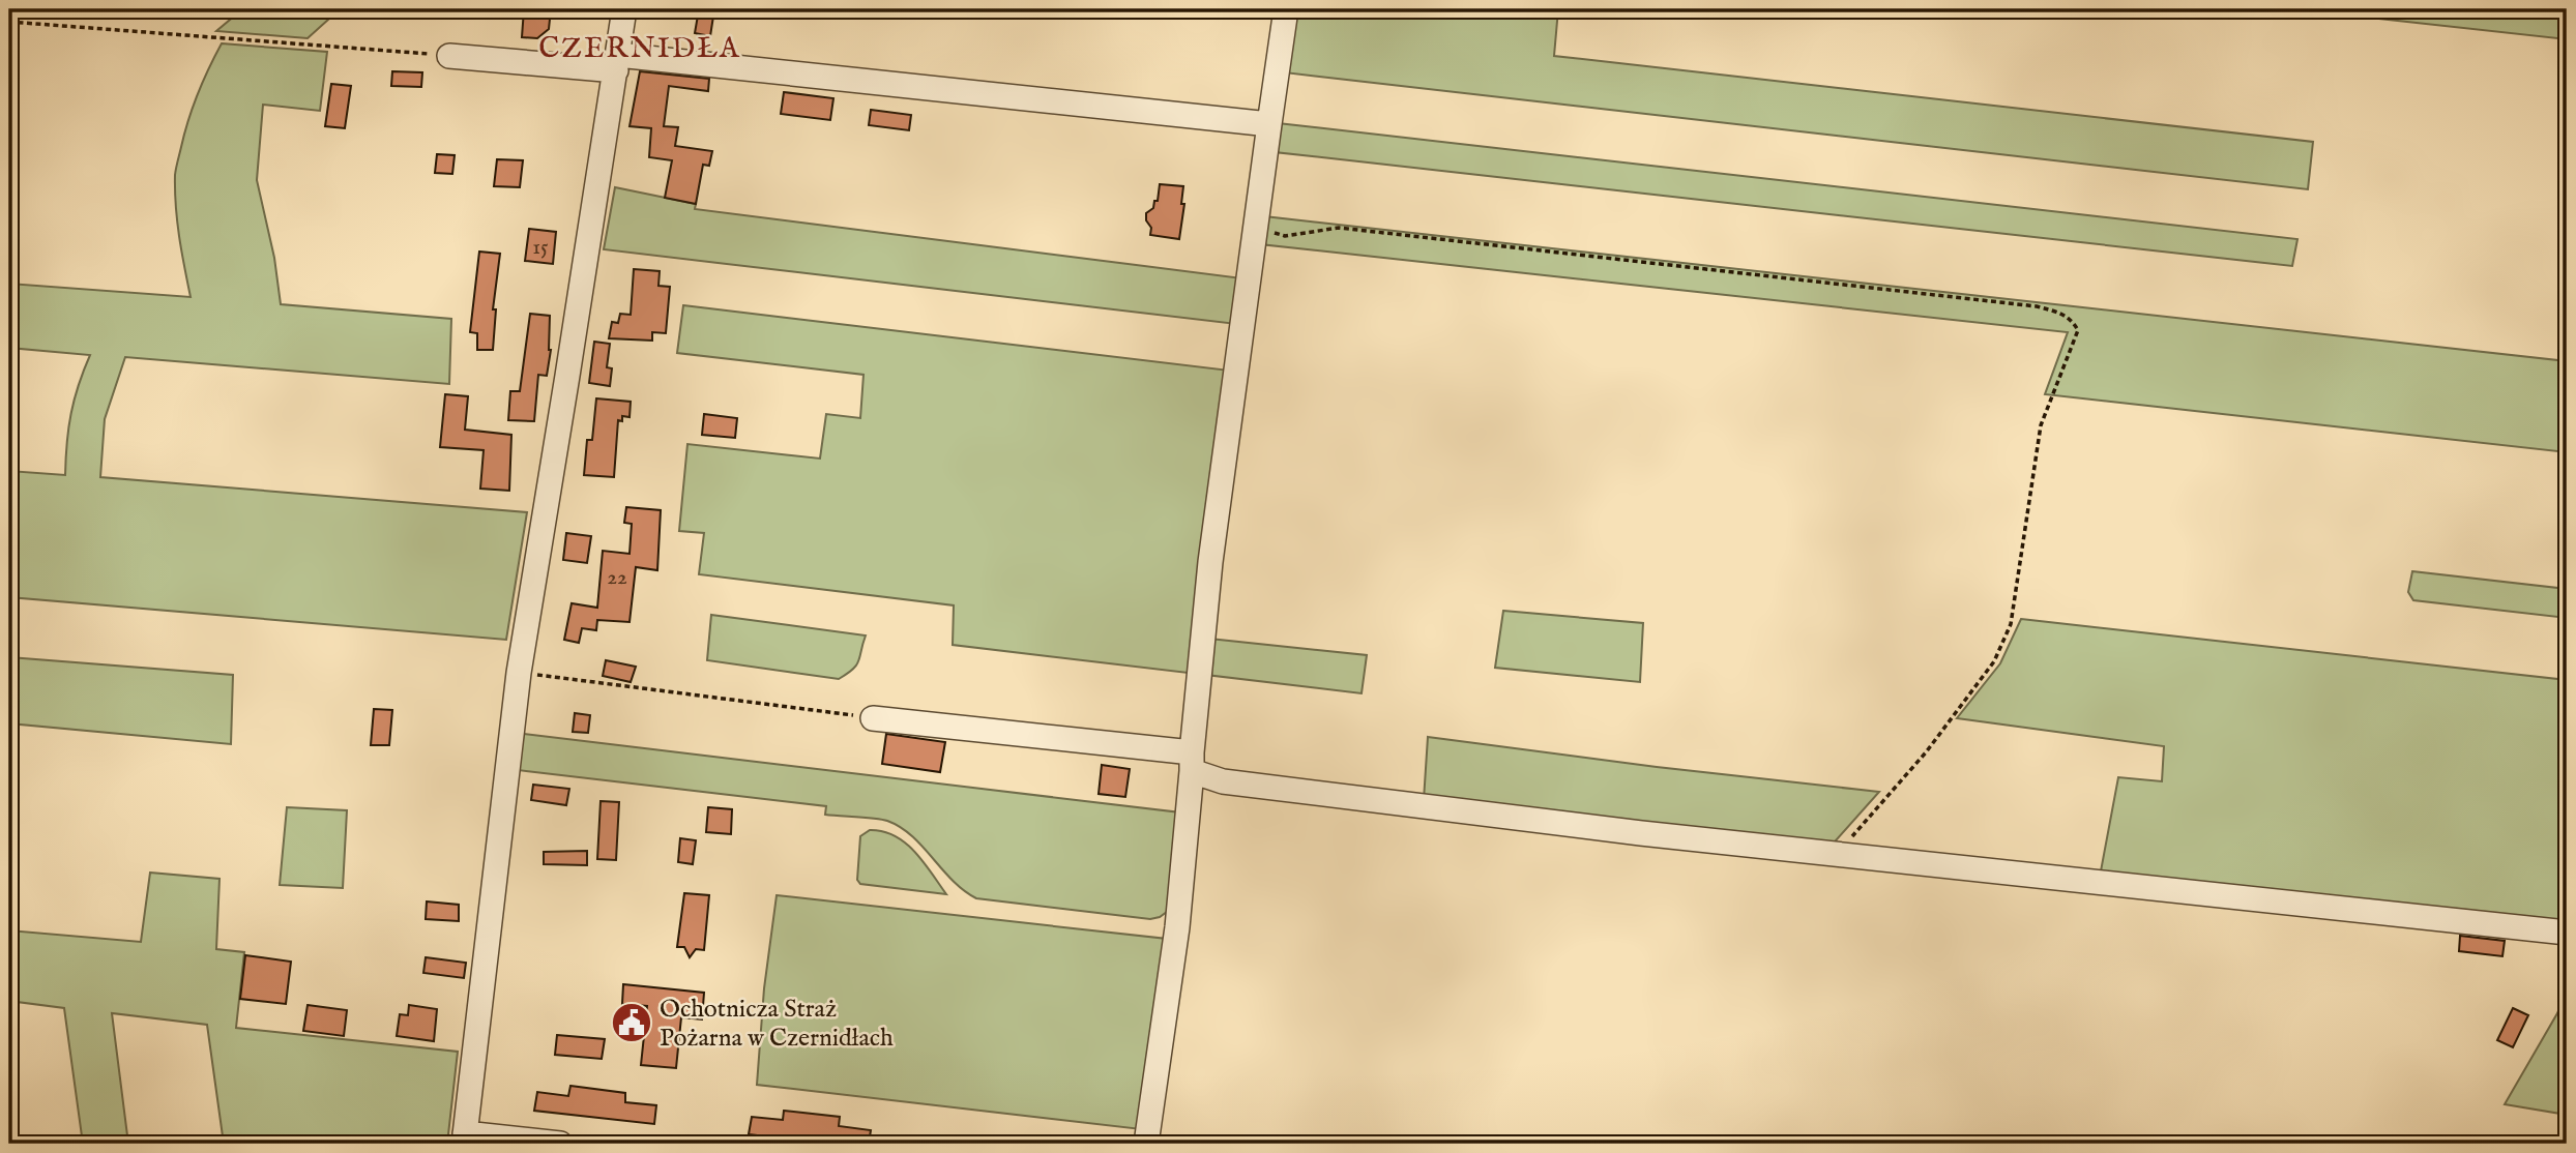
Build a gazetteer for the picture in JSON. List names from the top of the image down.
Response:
{
  "districts": ["CZERNIDŁA"],
  "places": {
    "public building": ["Ochotnicza Straż Pożarna w Czernidłach"]
  },
  "house_numbers": ["15", "22"]
}
